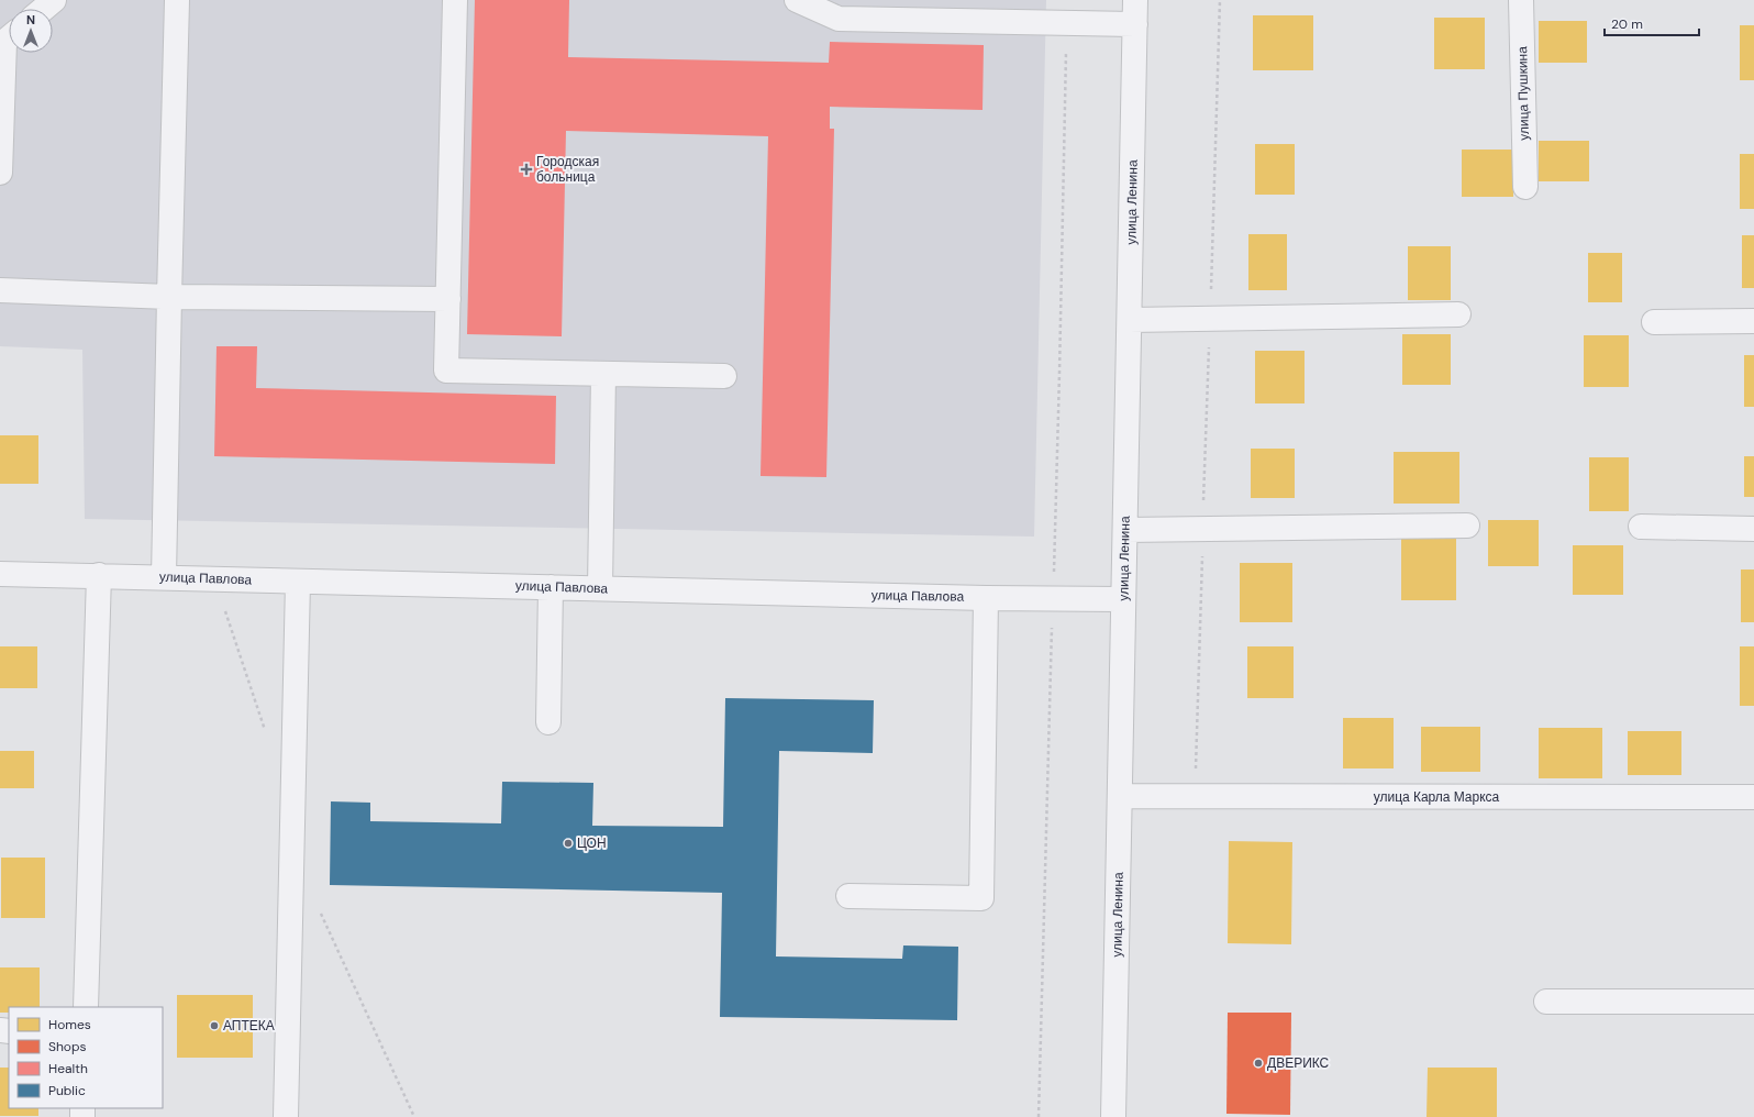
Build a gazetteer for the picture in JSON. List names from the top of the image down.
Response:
{
  "streets": {
    "street": [
      "улица Пушкина",
      "улица Ленина",
      "улица Павлова",
      "улица Карла Маркса"
    ]
  },
  "crossings": [
    ["улица Ленина", "улица Павлова"],
    ["улица Ленина", "улица Карла Маркса"]
  ],
  "places": {
    "health": ["Городская больница"],
    "other": ["ЦОН", "АПТЕКА", "ДВЕРИКС"]
  },
  "legend": [
    "Homes",
    "Shops",
    "Health",
    "Public"
  ],
  "scale_bar": "20 m",
  "north": "top"
}
